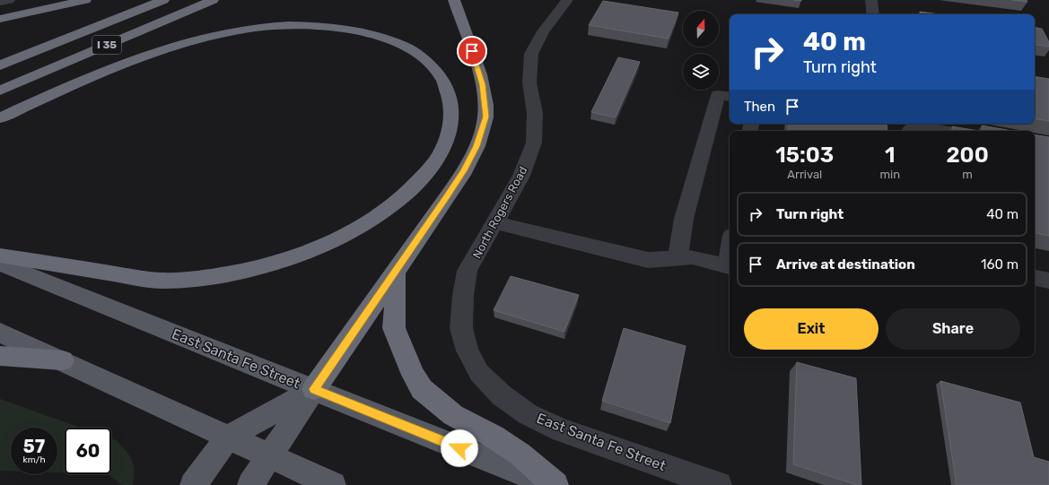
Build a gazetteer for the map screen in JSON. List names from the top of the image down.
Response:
{
  "streets": {
    "highway": ["I 35"],
    "main road": ["East Santa Fe Street"],
    "street": ["North Rogers Road"]
  },
  "crossings": [
    ["North Rogers Road", "East Santa Fe Street"]
  ],
  "north": "top",
  "page": {
    "turn": ["40 m", "Turn right"],
    "then": "Then",
    "eta": [
      "15:03",
      "Arrival",
      "1",
      "min",
      "200",
      "m"
    ],
    "list": [
      {
        "name": "Turn right",
        "value": "40 m"
      },
      {
        "name": "Arrive at destination",
        "value": "160 m"
      }
    ],
    "buttons": ["Exit", "Share"],
    "speed": "57 km/h",
    "limit": "60"
  }
}
